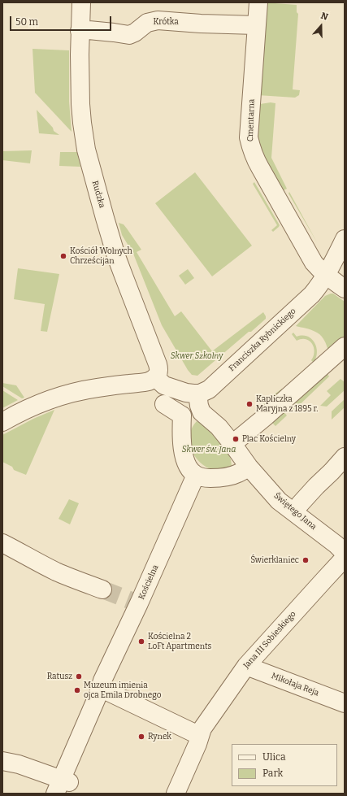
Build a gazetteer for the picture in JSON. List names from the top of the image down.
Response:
{
  "streets": {
    "street": [
      "Krótka",
      "Cmentarna",
      "Rudzka",
      "Franciszka Rybnickiego",
      "Świętego Jana",
      "Kościelna",
      "Jana III Sobieskiego",
      "Mikołaja Reja"
    ]
  },
  "crossings": [
    ["Krótka", "Cmentarna"],
    ["Krótka", "Rudzka"],
    ["Cmentarna", "Franciszka Rybnickiego"],
    ["Jana III Sobieskiego", "Mikołaja Reja"]
  ],
  "parks": ["Skwer Szkolny", "Skwer św. Jana"],
  "places": [
    "Kościół Wolnych Chrześcijan",
    "Kapliczka Maryjna z 1895 r.",
    "Plac Kościelny",
    "Świerklaniec",
    "Kościelna 2 LoFt Apartments",
    "Ratusz",
    "Muzeum imienia ojca Emila Drobnego",
    "Rynek"
  ],
  "legend": ["Ulica", "Park"],
  "scale_bar": "50 m",
  "north": "top"
}
